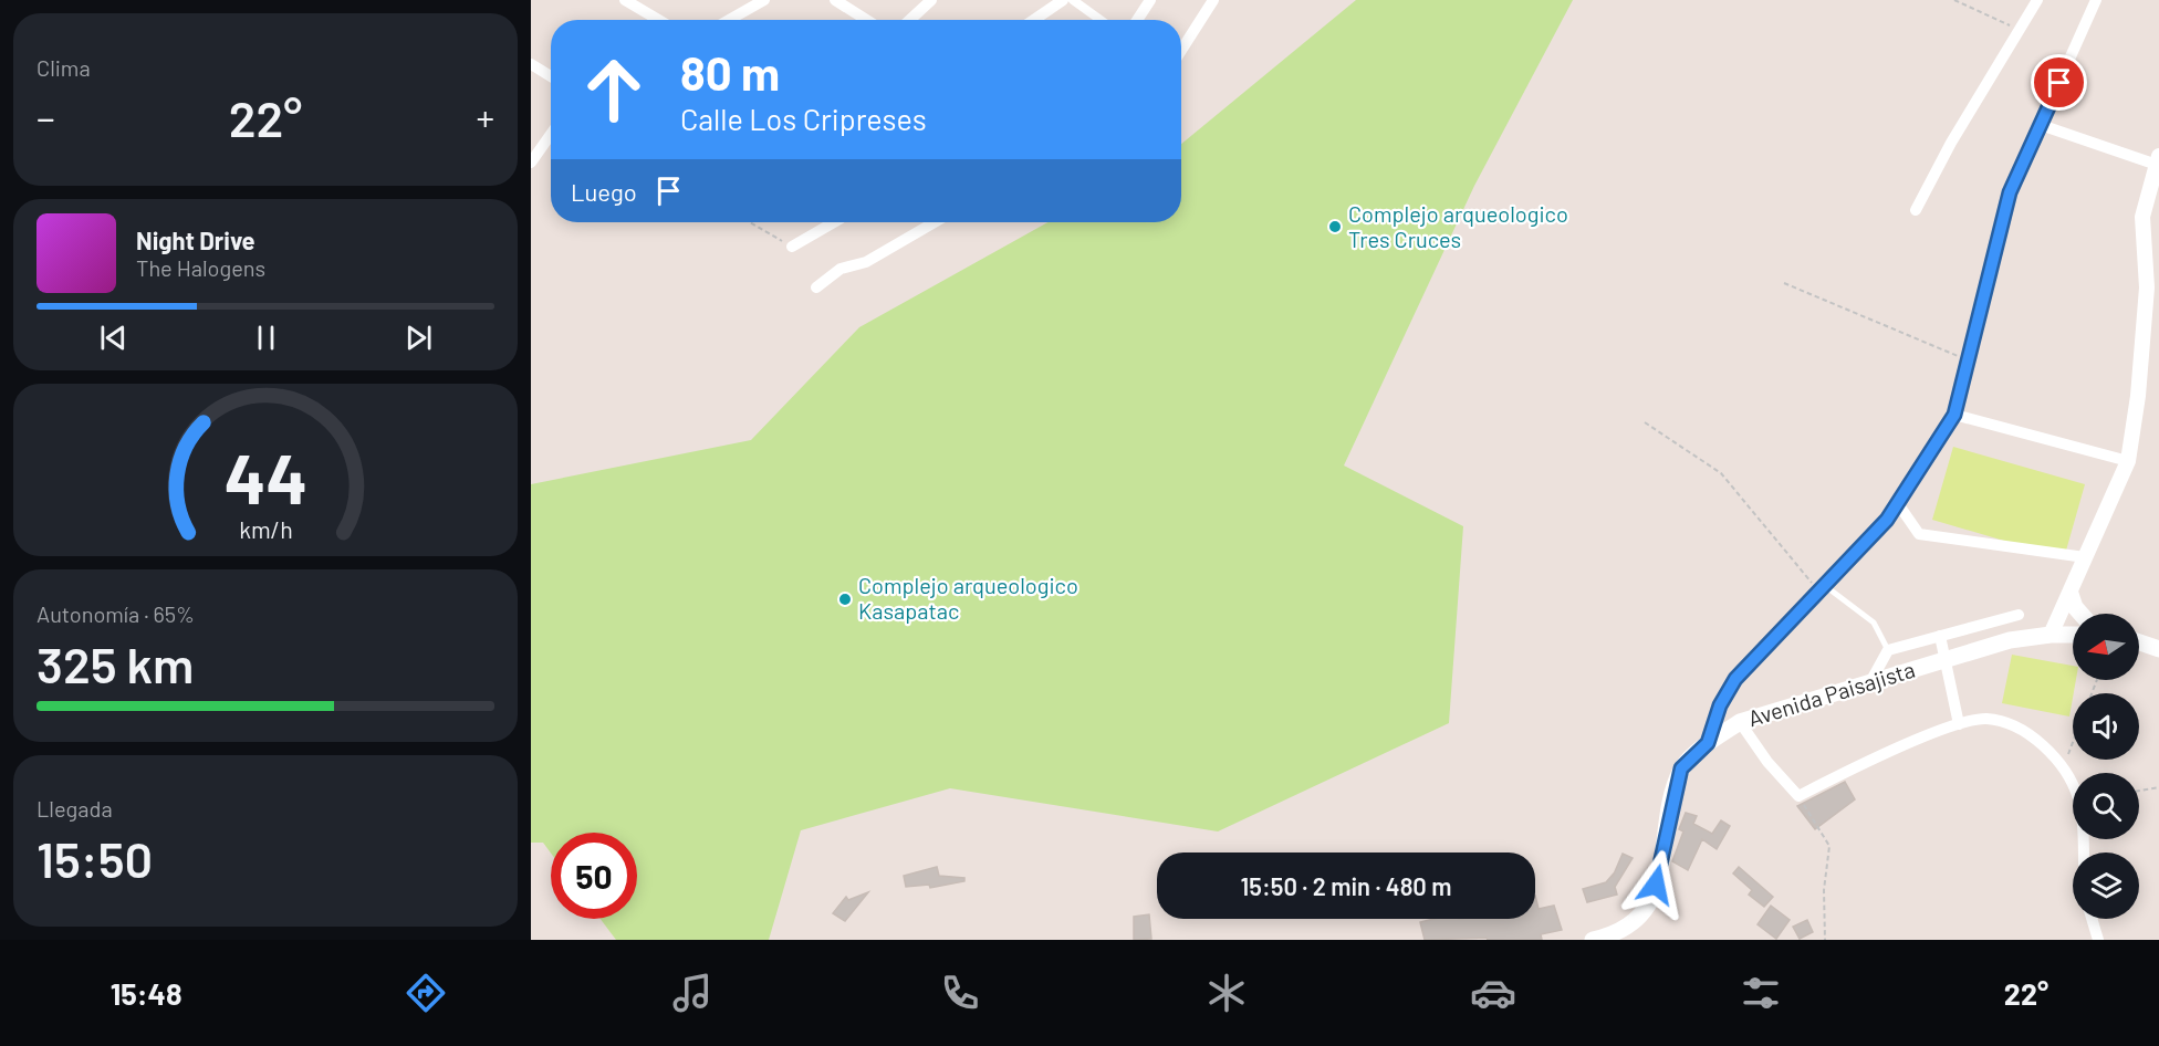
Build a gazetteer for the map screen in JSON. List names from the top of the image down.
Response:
{
  "streets": {
    "main road": ["Avenida Paisajista"]
  },
  "places": ["Complejo arqueologico Tres Cruces", "Complejo arqueologico Kasapatac"],
  "north": "left",
  "page": {
    "tile": [
      "Clima",
      ["Autonomía · 65%", "325 km"],
      ["Llegada", "15:50"]
    ],
    "turn": ["80 m", "Calle Los Cripreses"],
    "heat": ["−", "22°", "+"],
    "then": "Luego",
    "song": ["Night Drive", "The Halogens"],
    "limit": "50",
    "trip": "15:50 · 2 min · 480 m",
    "tabs": ["15:48", "22°"],
    "gauge": ["44", "km/h"]
  }
}
